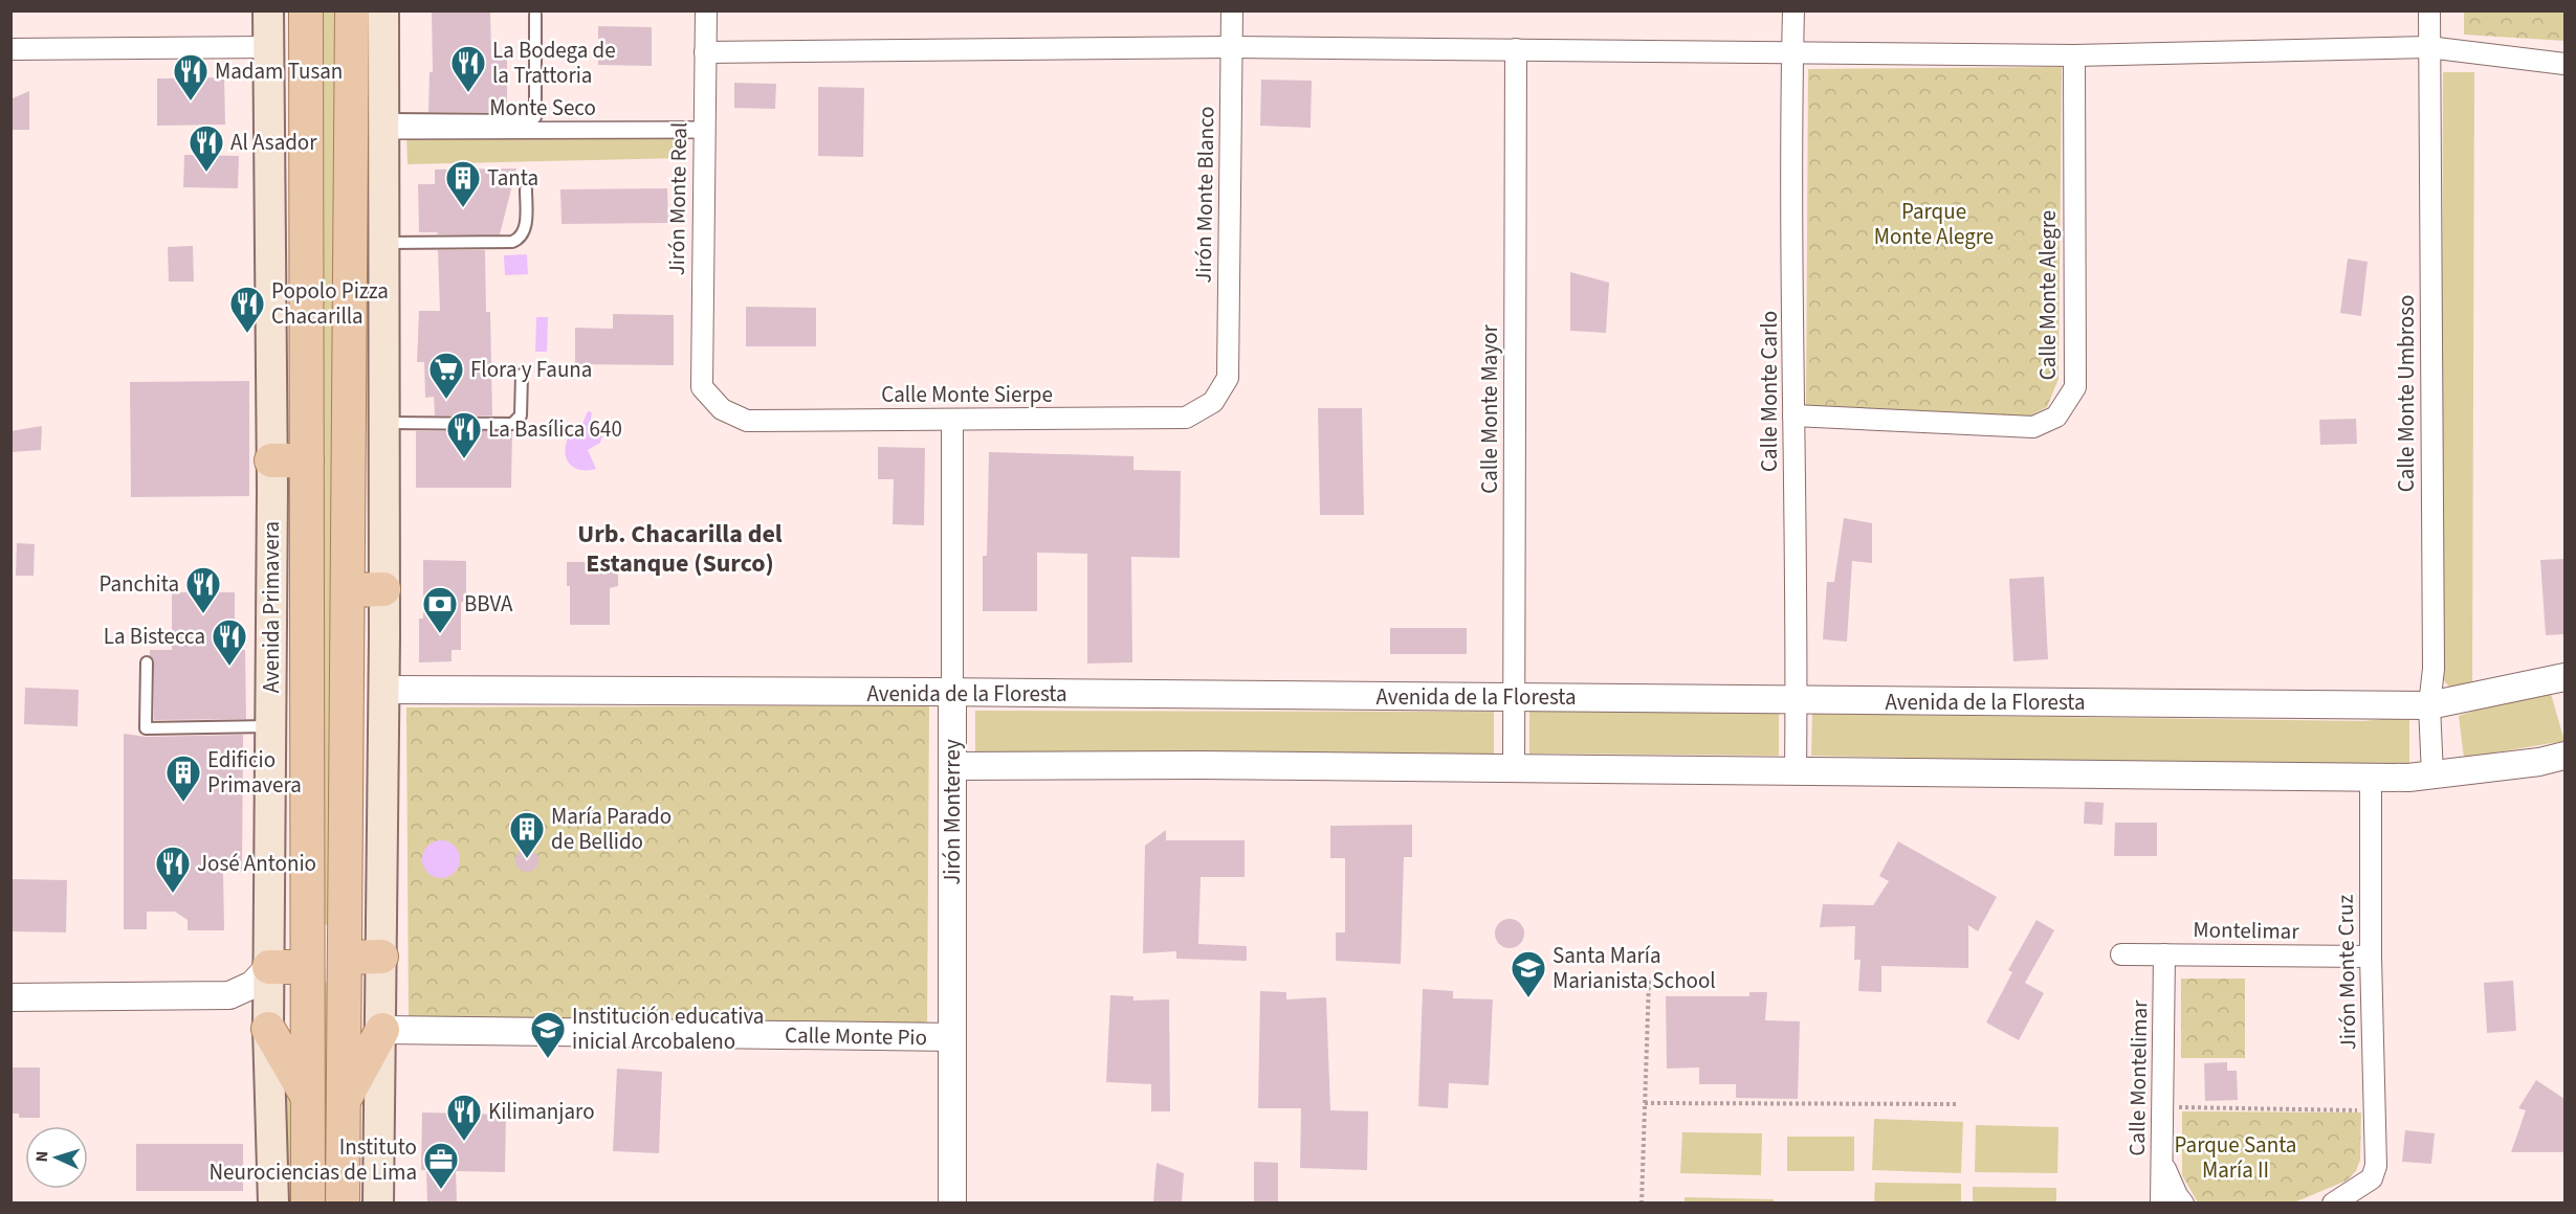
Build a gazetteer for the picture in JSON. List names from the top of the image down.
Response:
{
  "streets": {
    "main road": ["Avenida Primavera"],
    "street": [
      "Monte Seco",
      "Jirón Monte Blanco",
      "Jirón Monte Real",
      "Calle Monte Alegre",
      "Calle Monte Carlo",
      "Calle Monte Umbroso",
      "Calle Monte Sierpe",
      "Calle Monte Mayor",
      "Avenida de la Floresta",
      "Jirón Monterrey",
      "Montelimar",
      "Jirón Monte Cruz",
      "Calle Monte Pio",
      "Calle Montelimar"
    ]
  },
  "crossings": [
    ["Monte Seco", "Jirón Monte Real"],
    ["Jirón Monte Blanco", "Calle Monte Sierpe"],
    ["Jirón Monte Real", "Calle Monte Sierpe"],
    ["Calle Monte Alegre", "Calle Monte Carlo"],
    ["Calle Monte Carlo", "Avenida de la Floresta"],
    ["Calle Monte Umbroso", "Avenida de la Floresta"],
    ["Calle Monte Sierpe", "Jirón Monterrey"],
    ["Calle Monte Mayor", "Avenida de la Floresta"],
    ["Avenida de la Floresta", "Jirón Monterrey"],
    ["Jirón Monterrey", "Calle Monte Pio"],
    ["Montelimar", "Jirón Monte Cruz"],
    ["Montelimar", "Calle Montelimar"]
  ],
  "districts": ["Urb. Chacarilla del Estanque (Surco)"],
  "parks": ["Parque Monte Alegre", "Parque Santa María II"],
  "places": {
    "restaurant": [
      "La Bodega de la Trattoria",
      "Madam Tusan",
      "Al Asador",
      "Popolo Pizza Chacarilla",
      "La Basílica 640",
      "Panchita",
      "La Bistecca",
      "José Antonio",
      "Kilimanjaro"
    ],
    "building": ["Tanta", "Edificio Primavera", "María Parado de Bellido"],
    "supermarket": ["Flora y Fauna"],
    "bank": ["BBVA"],
    "school or university": ["Santa María Marianista School", "Institución educativa inicial Arcobaleno"],
    "office": ["Instituto Neurociencias de Lima"]
  },
  "north": "left"
}
